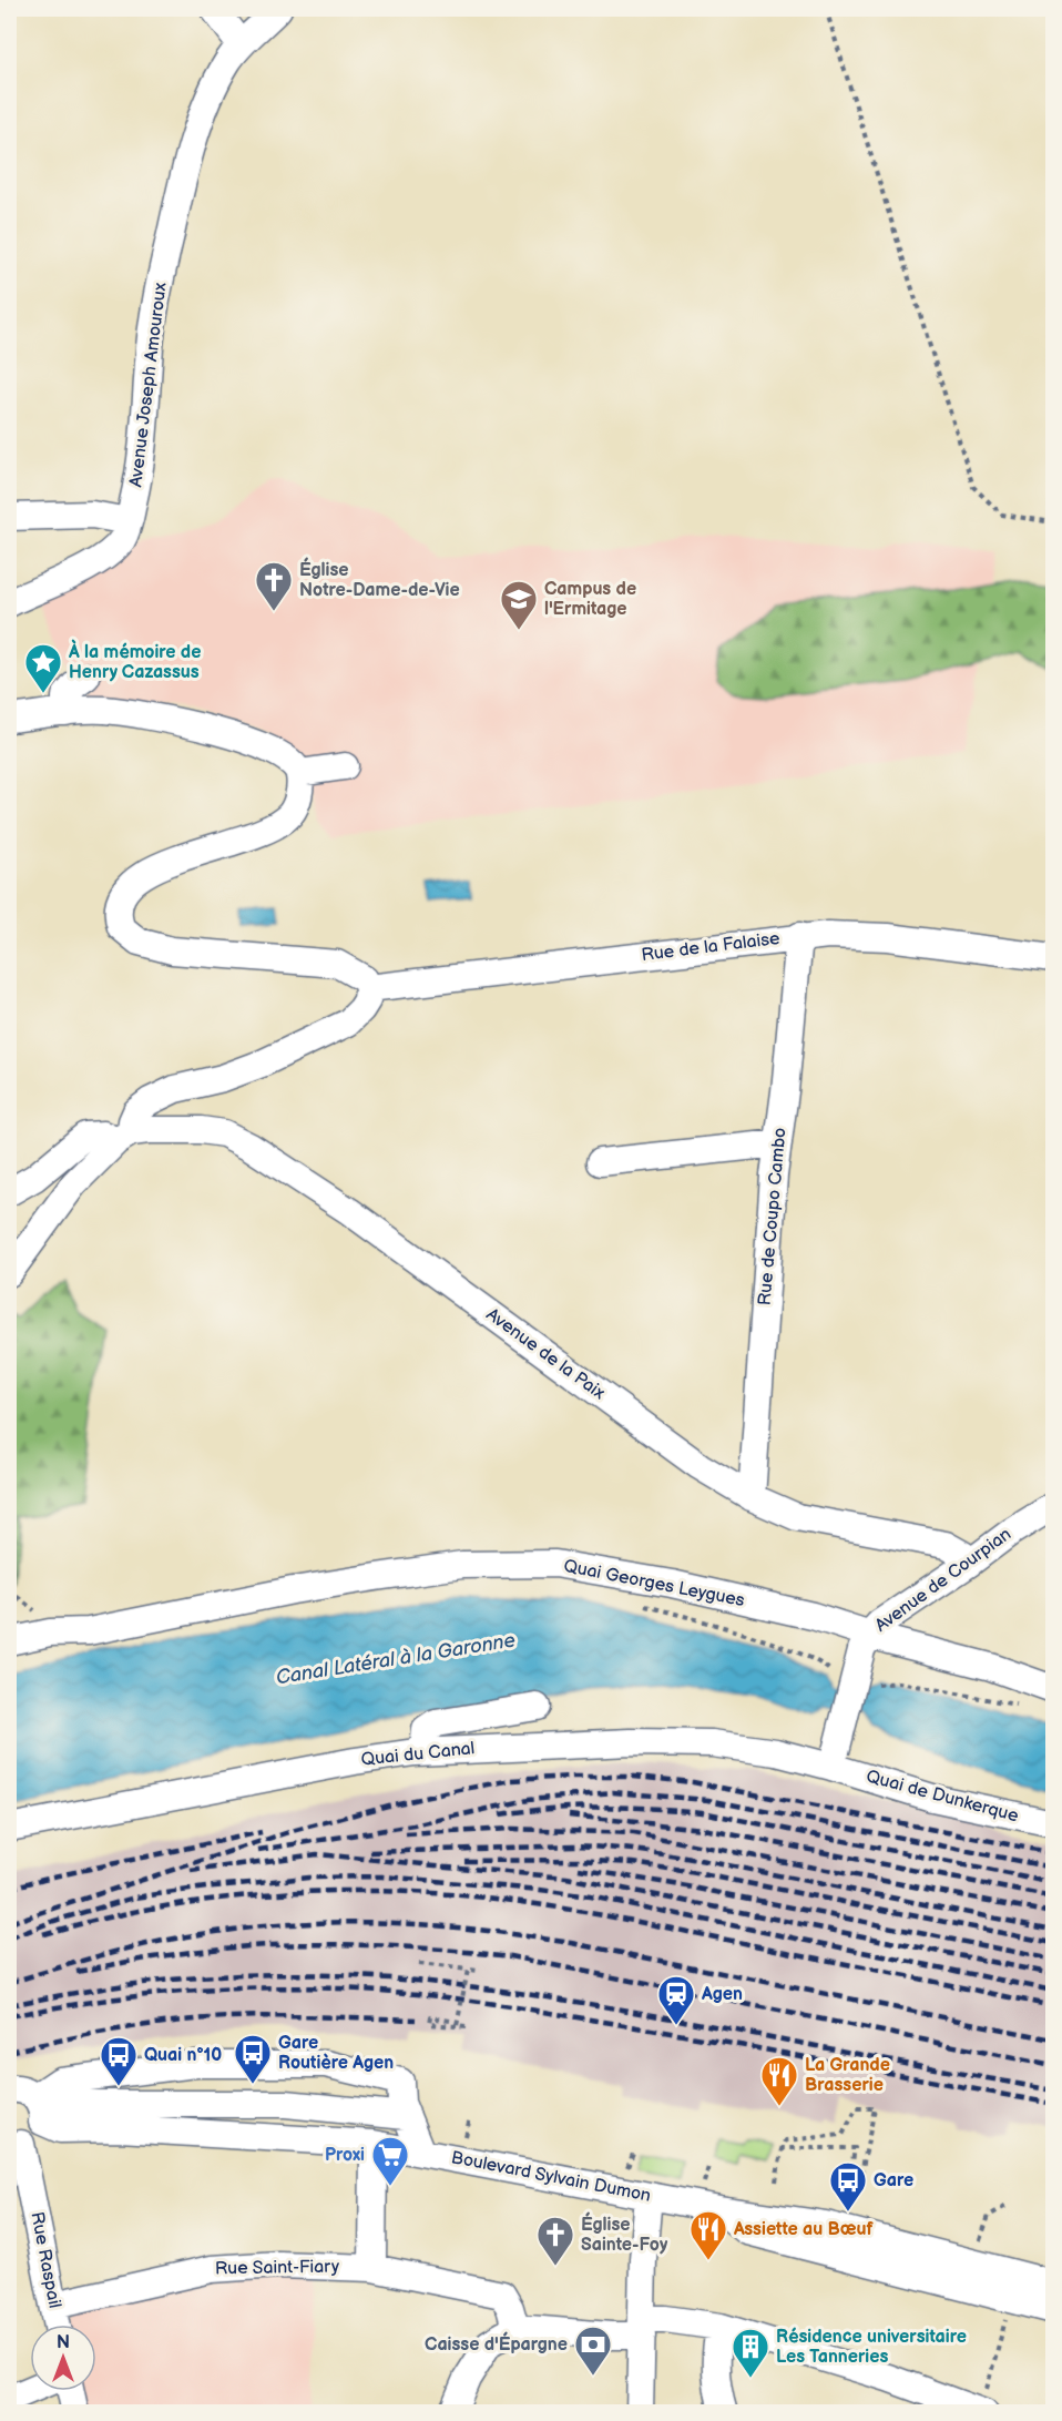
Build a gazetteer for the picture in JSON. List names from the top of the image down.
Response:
{
  "streets": {
    "street": [
      "Avenue Joseph Amouroux",
      "Rue de la Falaise",
      "Rue de Coupo Cambo",
      "Avenue de la Paix",
      "Avenue de Courpian",
      "Quai Georges Leygues",
      "Quai du Canal",
      "Quai de Dunkerque",
      "Boulevard Sylvain Dumon",
      "Rue Raspail",
      "Rue Saint-Fiary"
    ]
  },
  "crossings": [
    ["Rue de la Falaise", "Rue de Coupo Cambo"],
    ["Rue de Coupo Cambo", "Avenue de la Paix"],
    ["Avenue de la Paix", "Avenue de Courpian"],
    ["Avenue de Courpian", "Quai Georges Leygues"],
    ["Quai du Canal", "Quai de Dunkerque"],
    ["Rue Raspail", "Rue Saint-Fiary"]
  ],
  "water": ["Canal Latéral à la Garonne"],
  "places": {
    "church": ["Église Notre-Dame-de-Vie", "Église Sainte-Foy"],
    "school or university": ["Campus de l'Ermitage"],
    "place": ["À la mémoire de Henry Cazassus"],
    "station": ["Agen"],
    "bus stop": ["Gare Routière Agen", "Quai n°10", "Gare"],
    "restaurant": ["La Grande Brasserie", "Assiette au Bœuf"],
    "supermarket": ["Proxi"],
    "bank": ["Caisse d'Épargne"],
    "building": ["Résidence universitaire Les Tanneries"]
  },
  "north": "top"
}
